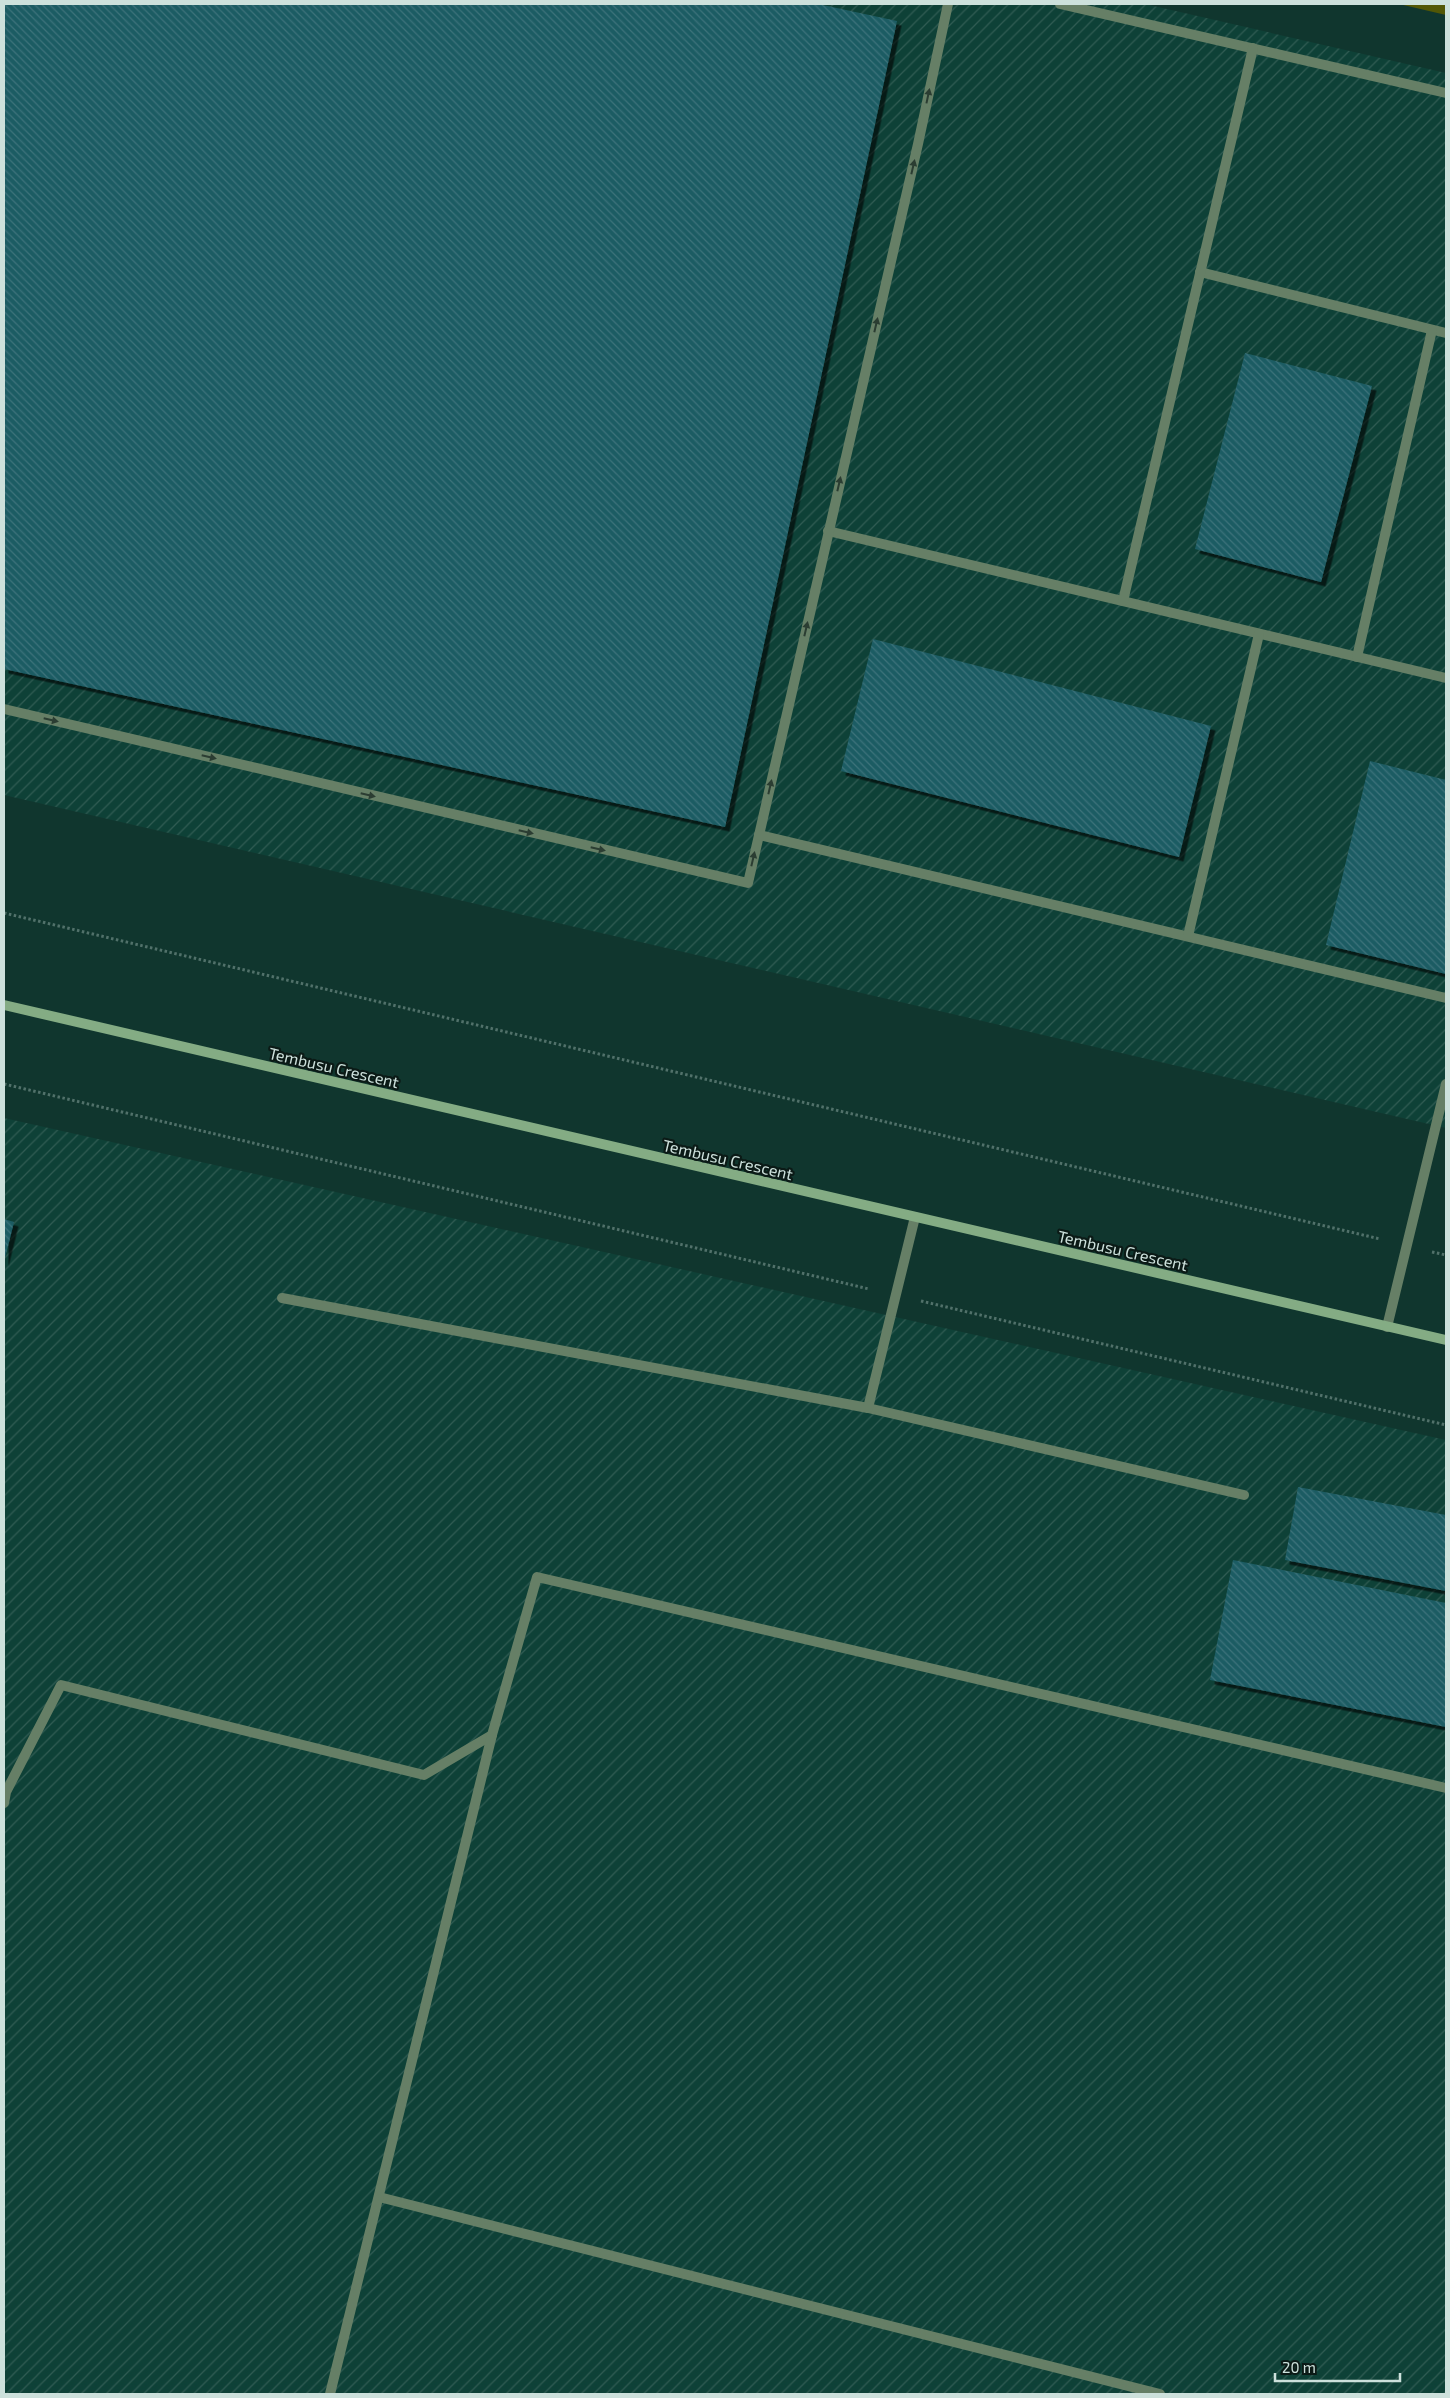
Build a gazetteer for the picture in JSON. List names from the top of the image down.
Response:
{
  "streets": {
    "street": ["Tembusu Crescent"]
  },
  "scale_bar": "20 m"
}
